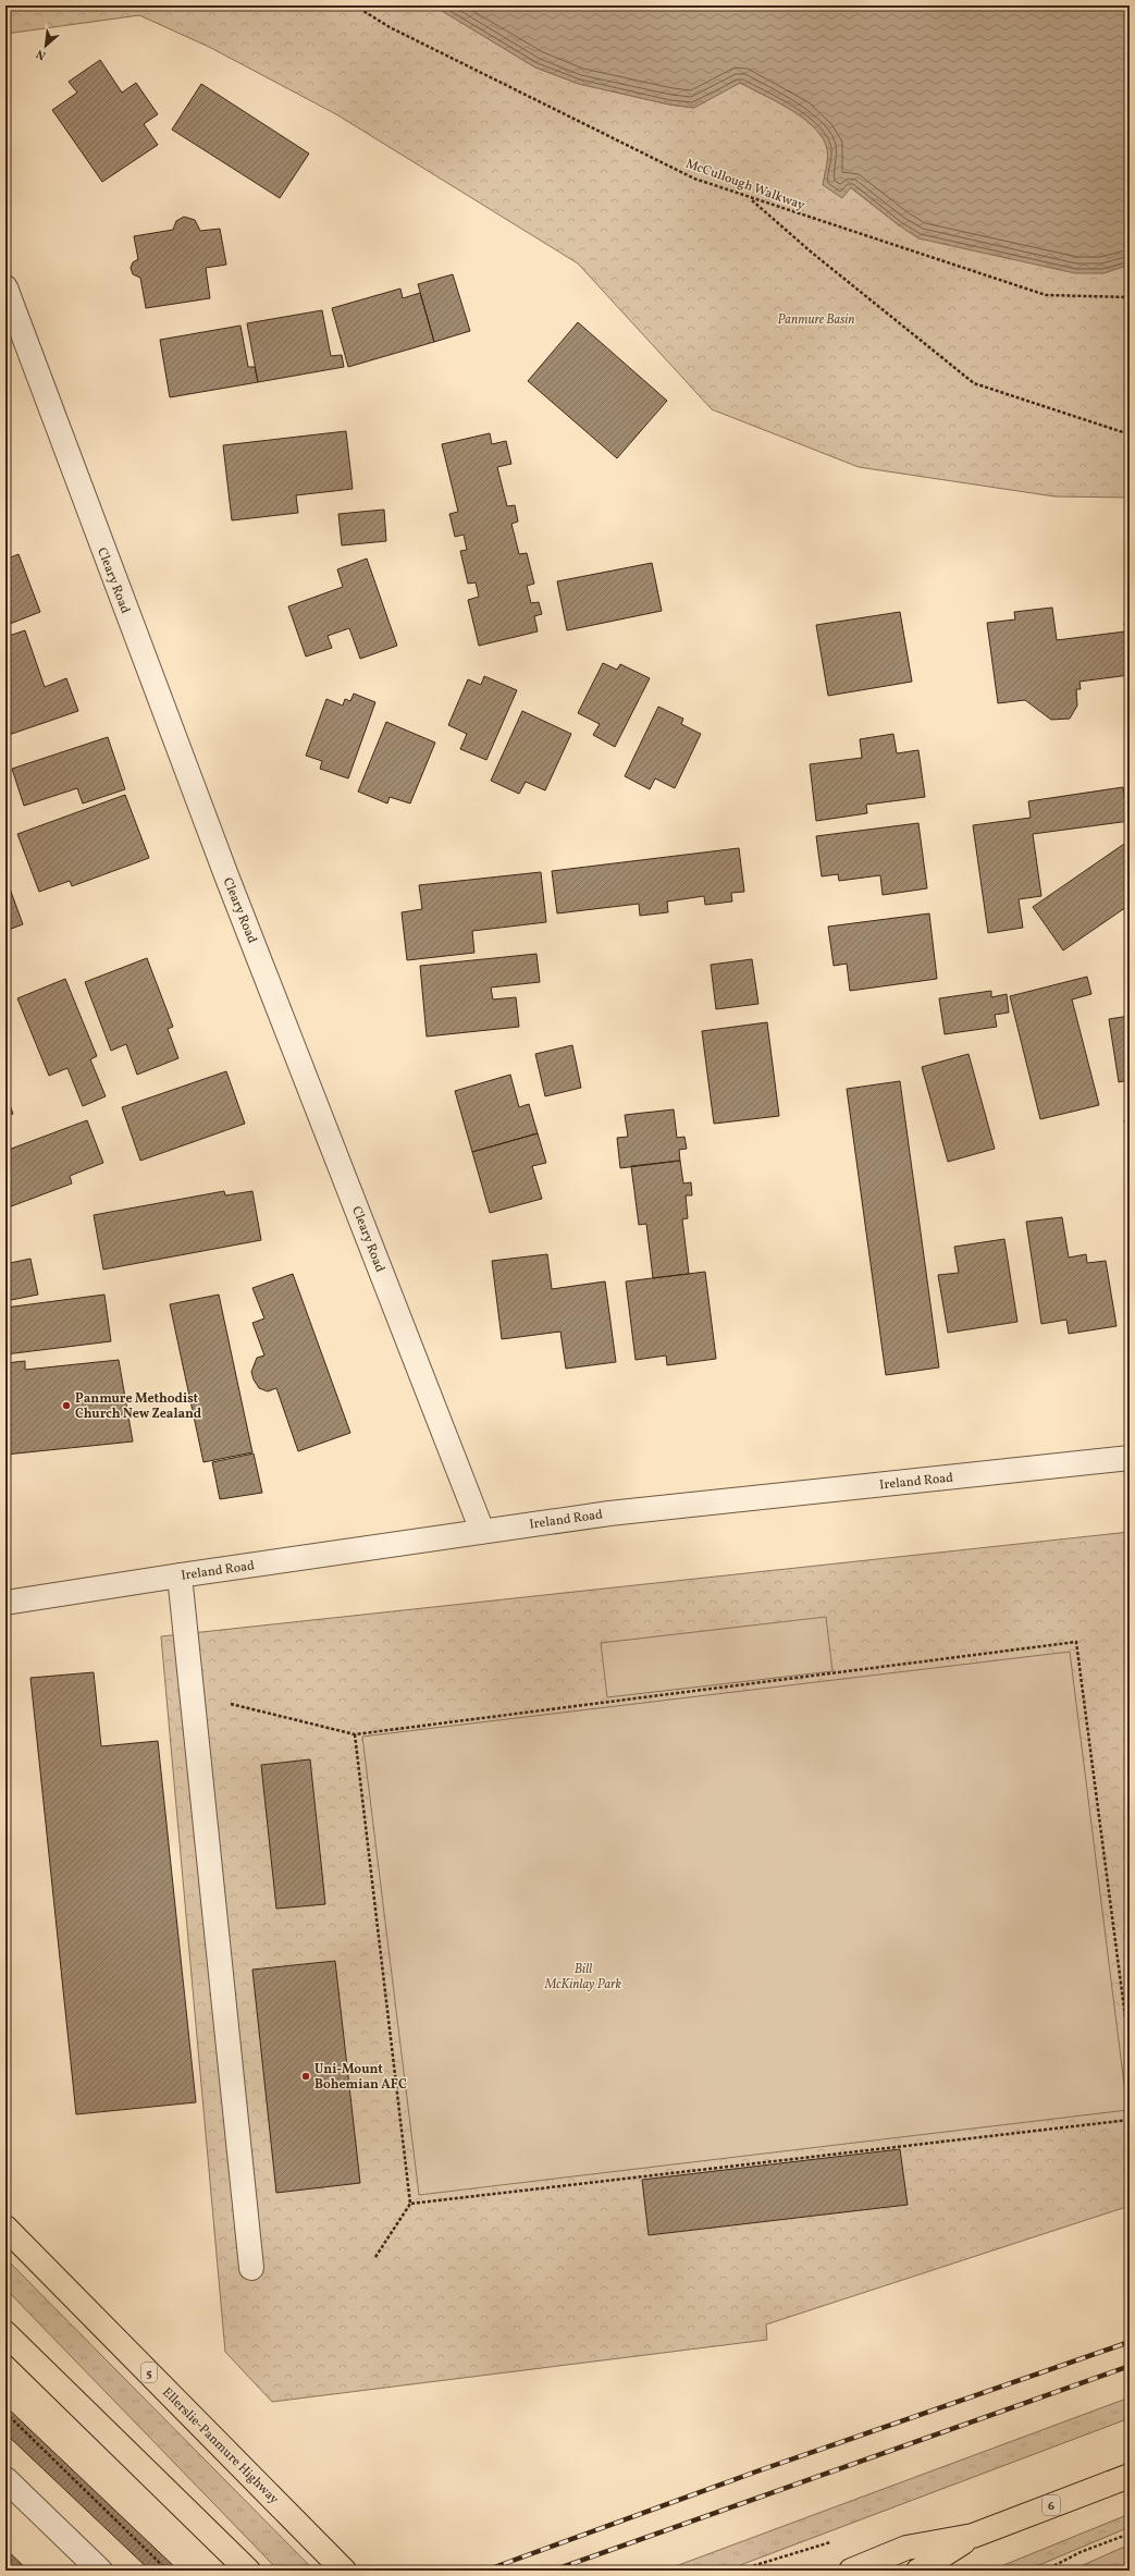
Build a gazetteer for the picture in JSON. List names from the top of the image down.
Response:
{
  "streets": {
    "main road": ["5", "Ellerslie-Panmure Highway", "6"],
    "street": ["Cleary Road", "Ireland Road"],
    "path": ["McCullough Walkway"]
  },
  "crossings": [
    ["Cleary Road", "Ireland Road"]
  ],
  "parks": ["Panmure Basin", "Bill McKinlay Park"],
  "places": ["Panmure Methodist Church New Zealand", "Uni-Mount Bohemian AFC"],
  "north": "bottom left"
}
